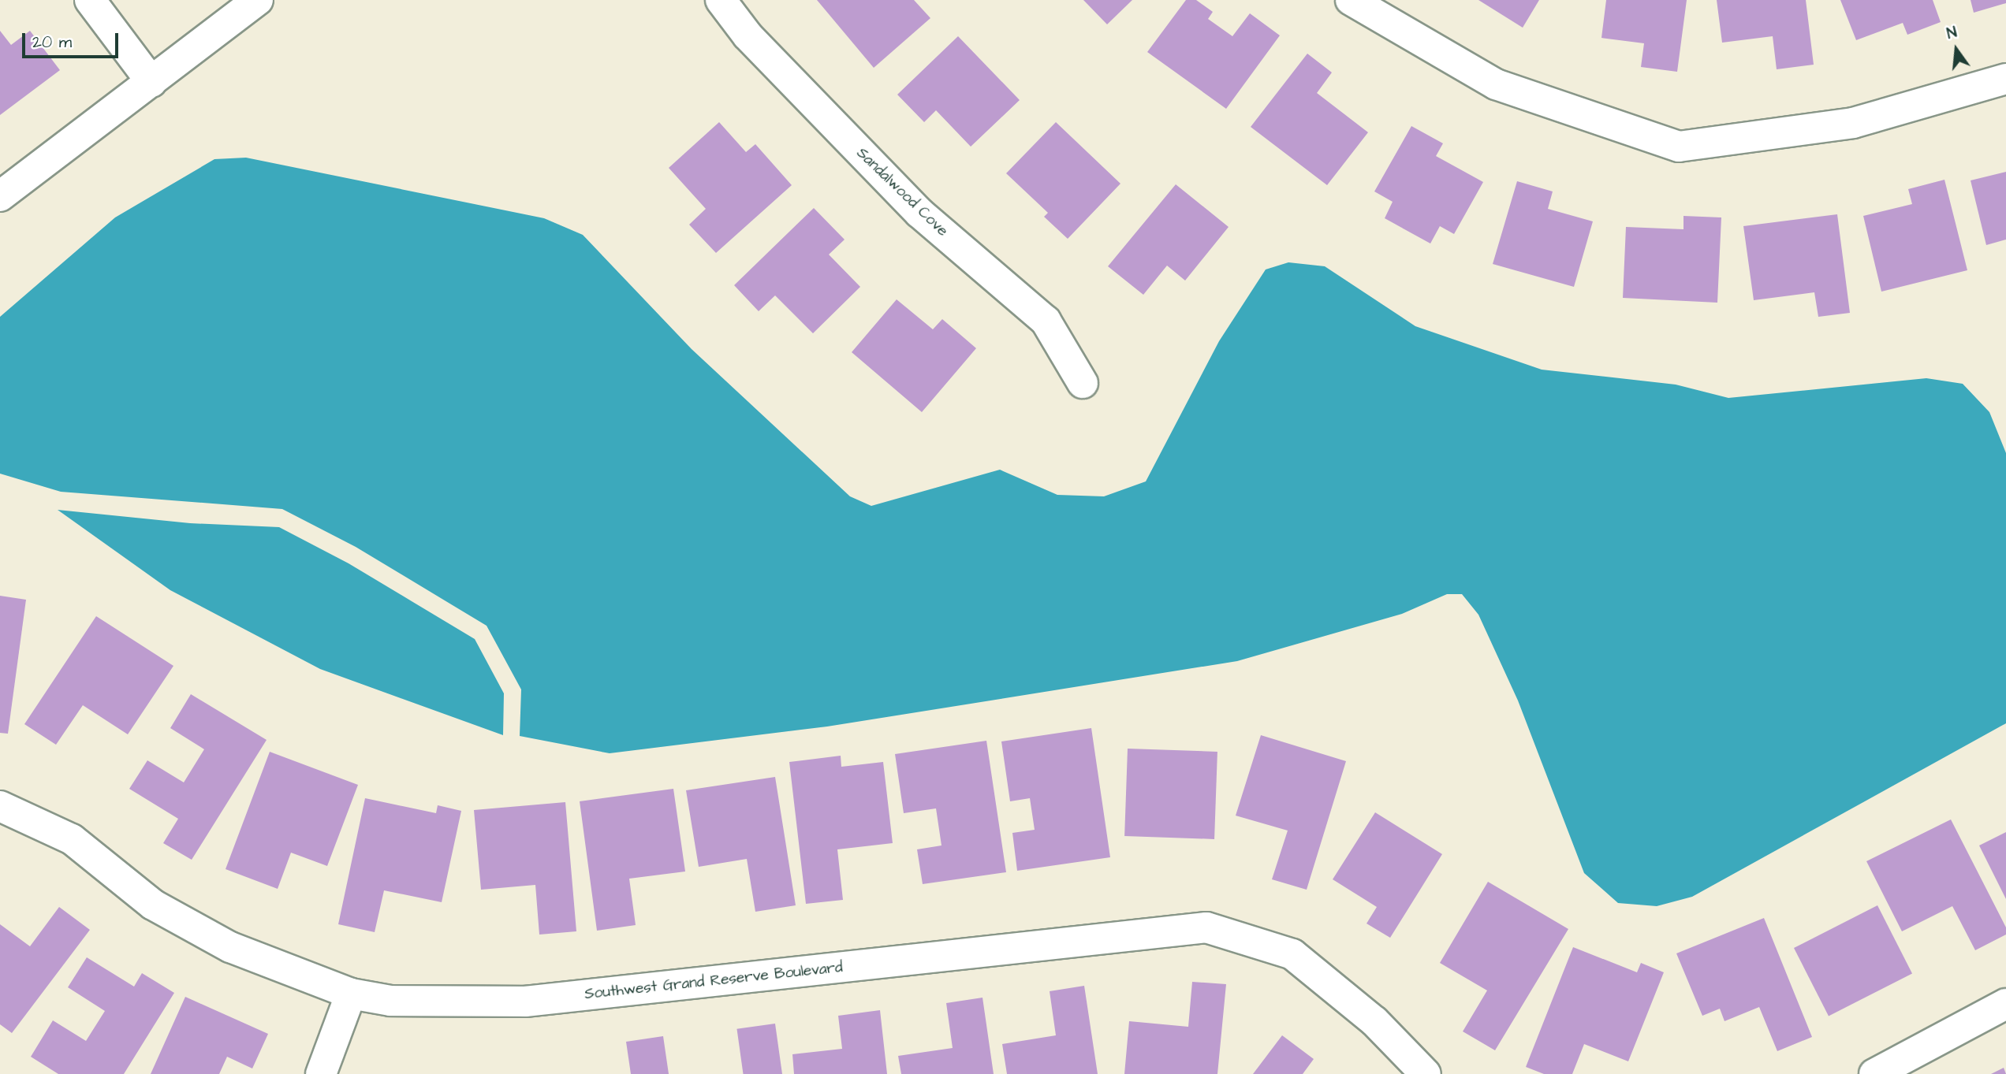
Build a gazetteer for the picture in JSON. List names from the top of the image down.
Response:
{
  "streets": {
    "street": ["Sandalwood Cove", "Southwest Grand Reserve Boulevard"]
  },
  "scale_bar": "20 m",
  "north": "top"
}
